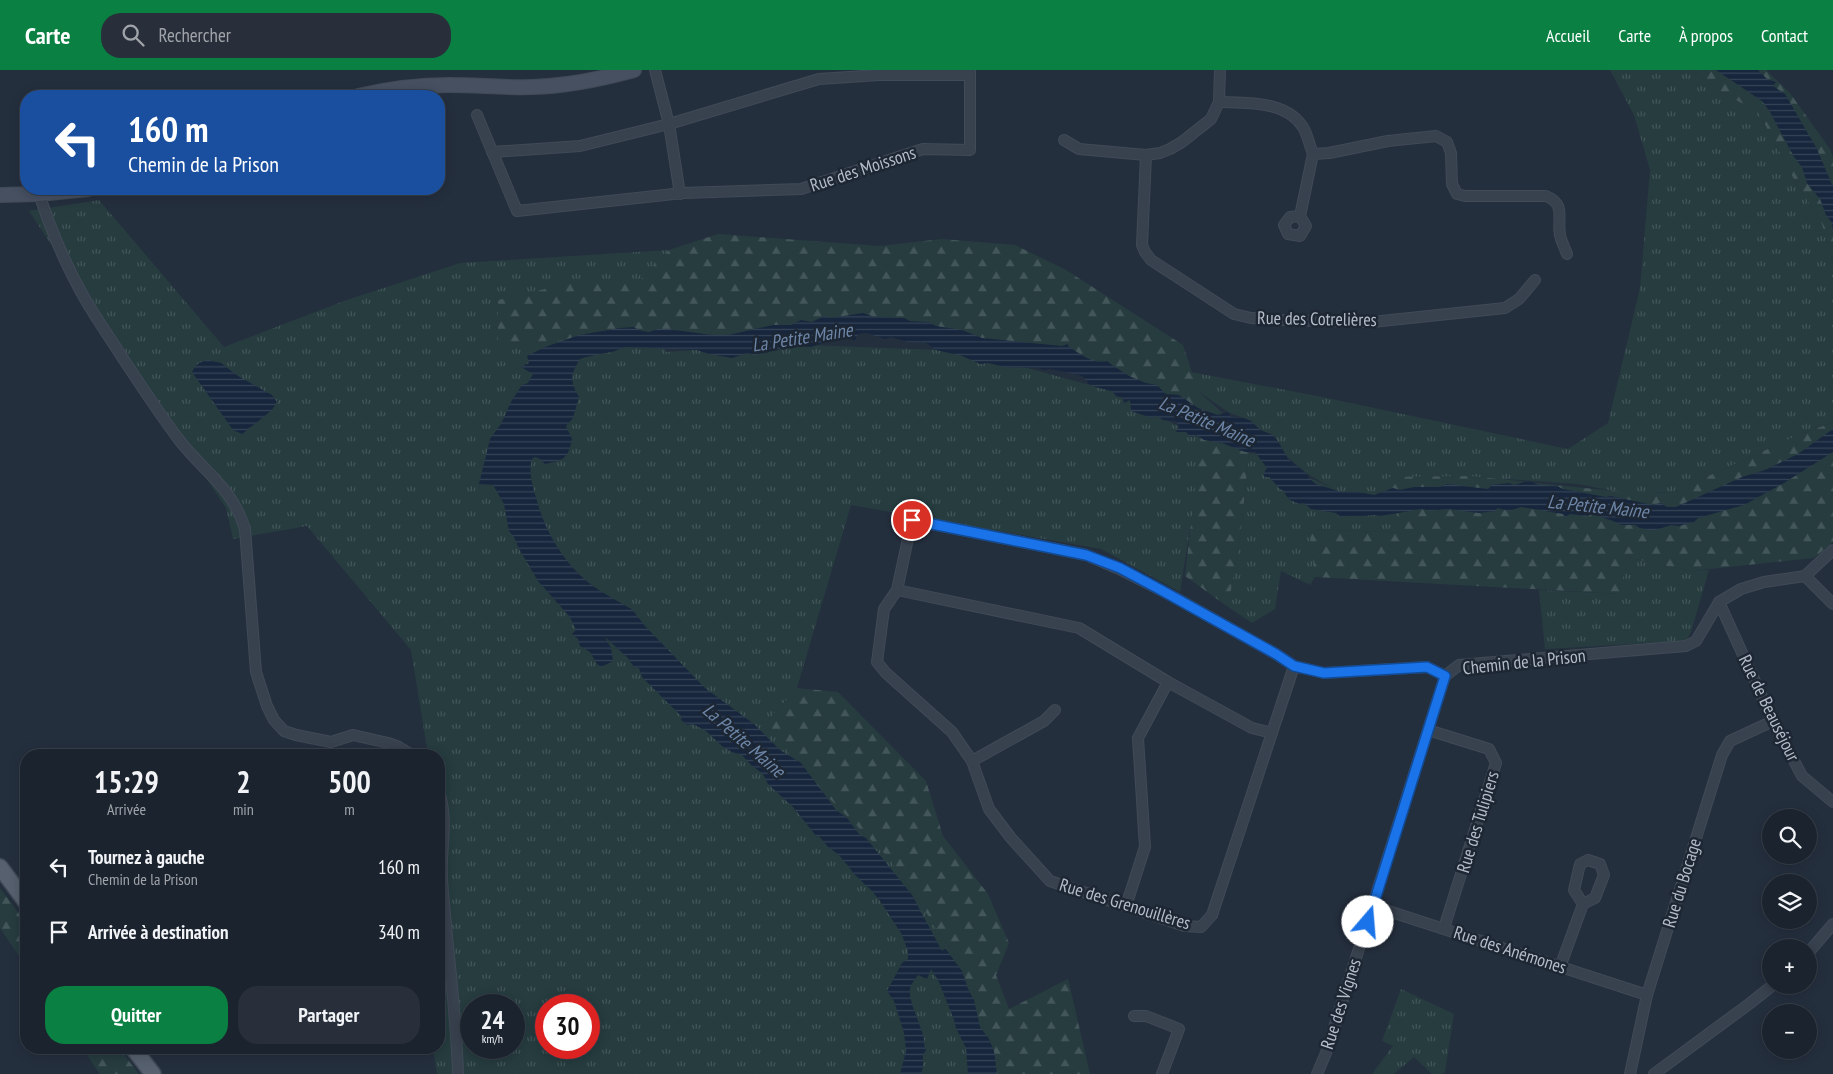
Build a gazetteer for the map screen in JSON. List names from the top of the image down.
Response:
{
  "streets": {
    "street": [
      "Rue des Moissons",
      "Rue des Cotrelières",
      "Chemin de la Prison",
      "Rue de Beauséjour",
      "Rue des Tulipiers",
      "Rue du Bocage",
      "Rue des Grenouillères",
      "Rue des Anémones",
      "Rue des Vignes"
    ]
  },
  "crossings": [
    ["Chemin de la Prison", "Rue de Beauséjour"],
    ["Chemin de la Prison", "Rue des Grenouillères"],
    ["Chemin de la Prison", "Rue des Vignes"],
    ["Rue de Beauséjour", "Rue du Bocage"],
    ["Rue des Tulipiers", "Rue des Anémones"],
    ["Rue des Tulipiers", "Rue des Vignes"],
    ["Rue du Bocage", "Rue des Anémones"],
    ["Rue des Anémones", "Rue des Vignes"]
  ],
  "water": ["La Petite Maine"],
  "page": {
    "header": "Carte",
    "search": "Rechercher",
    "nav": [
      "Accueil",
      "Carte",
      "À propos",
      "Contact"
    ],
    "turn": ["160 m", "Chemin de la Prison"],
    "eta": [
      "15:29",
      "Arrivée",
      "2",
      "min",
      "500",
      "m"
    ],
    "map_buttons": ["+", "−"],
    "list": [
      {
        "name": "Tournez à gauche",
        "note": "Chemin de la Prison",
        "value": "160 m"
      },
      {
        "name": "Arrivée à destination",
        "value": "340 m"
      }
    ],
    "buttons": ["Quitter", "Partager"],
    "speed": "24 km/h",
    "limit": "30"
  }
}
